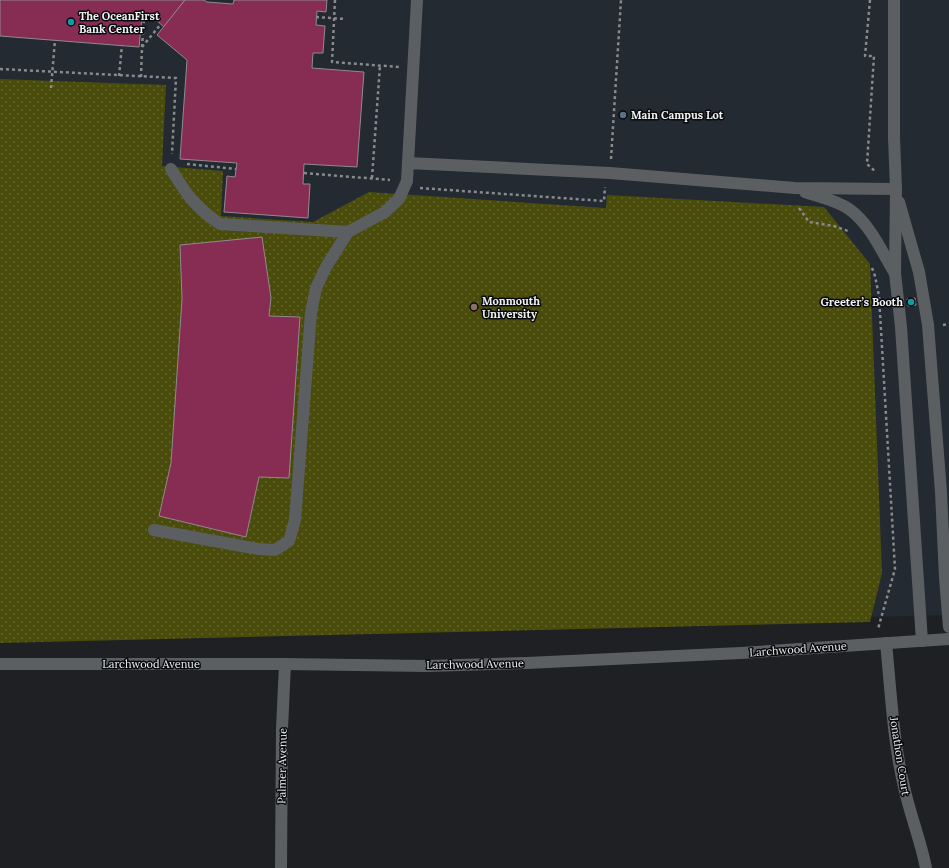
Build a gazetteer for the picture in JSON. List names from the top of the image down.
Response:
{
  "streets": {
    "street": ["Larchwood Avenue", "Jonathon Court", "Palmer Avenue"]
  },
  "crossings": [
    ["Larchwood Avenue", "Jonathon Court"],
    ["Larchwood Avenue", "Palmer Avenue"]
  ],
  "places": [
    "The OceanFirst Bank Center",
    "Main Campus Lot",
    "Greeter’s Booth",
    "Monmouth University"
  ]
}
